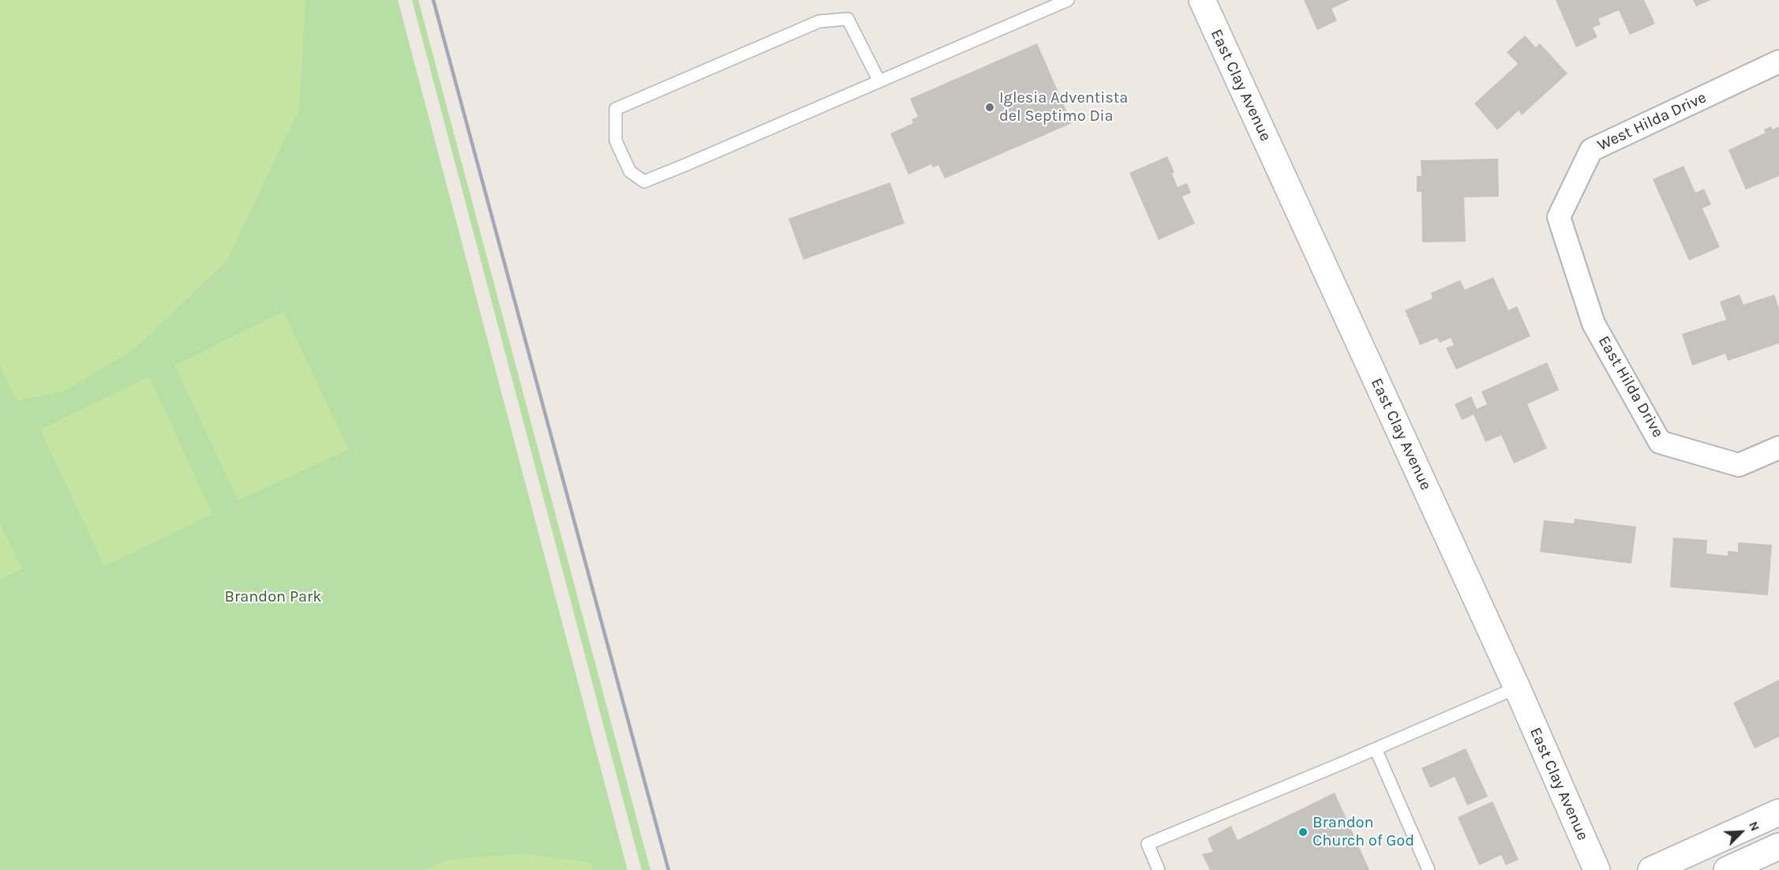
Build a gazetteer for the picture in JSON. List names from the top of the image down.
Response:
{
  "streets": {
    "street": ["East Clay Avenue", "West Hilda Drive", "East Hilda Drive"]
  },
  "crossings": [
    ["West Hilda Drive", "East Hilda Drive"]
  ],
  "parks": ["Brandon Park"],
  "places": ["Iglesia Adventista del Septimo Dia", "Brandon Church of God"],
  "north": "top right"
}
